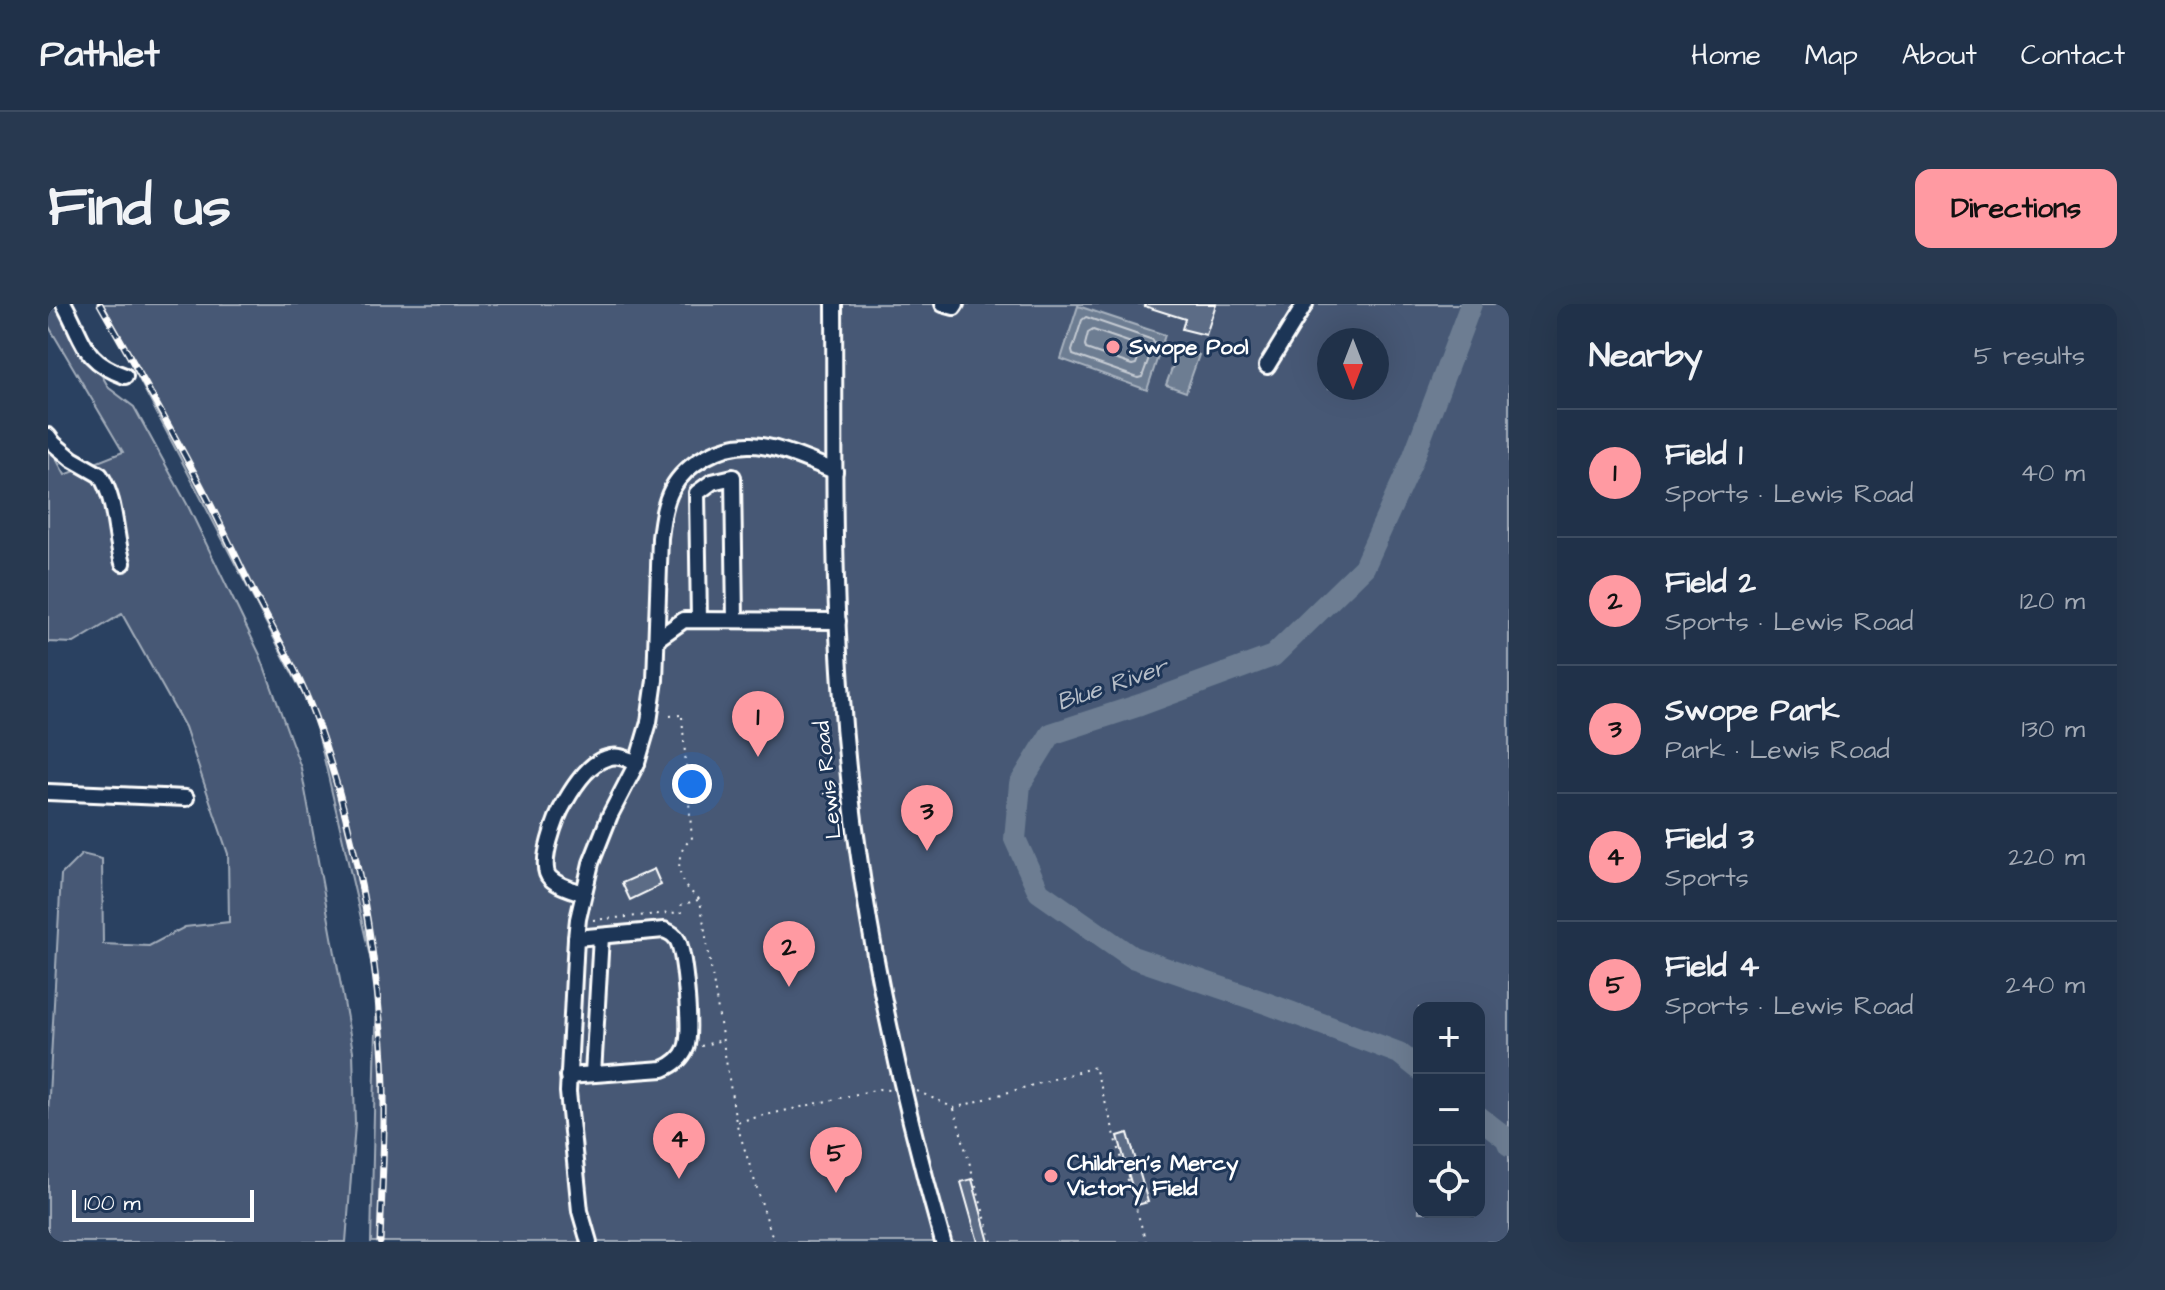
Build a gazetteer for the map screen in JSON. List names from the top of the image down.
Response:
{
  "streets": {
    "street": ["Lewis Road"]
  },
  "water": ["Blue River"],
  "places": ["Swope Pool", "Children's Mercy Victory Field"],
  "scale_bar": "100 m",
  "north": "bottom",
  "page": {
    "header": "Pathlet",
    "nav": [
      "Home",
      "Map",
      "About",
      "Contact"
    ],
    "title": "Find us",
    "buttons": "Directions",
    "heading": ["Nearby", "5 results"],
    "list": [
      {
        "mark": "1",
        "name": "Field 1",
        "note": "Sports · Lewis Road",
        "value": "40 m"
      },
      {
        "mark": "2",
        "name": "Field 2",
        "note": "Sports · Lewis Road",
        "value": "120 m"
      },
      {
        "mark": "3",
        "name": "Swope Park",
        "note": "Park · Lewis Road",
        "value": "130 m"
      },
      {
        "mark": "4",
        "name": "Field 3",
        "note": "Sports",
        "value": "220 m"
      },
      {
        "mark": "5",
        "name": "Field 4",
        "note": "Sports · Lewis Road",
        "value": "240 m"
      }
    ],
    "pins": [
      "1",
      "3",
      "2",
      "4",
      "5"
    ],
    "map_buttons": ["+", "−"],
    "scale": "100 m"
  }
}
